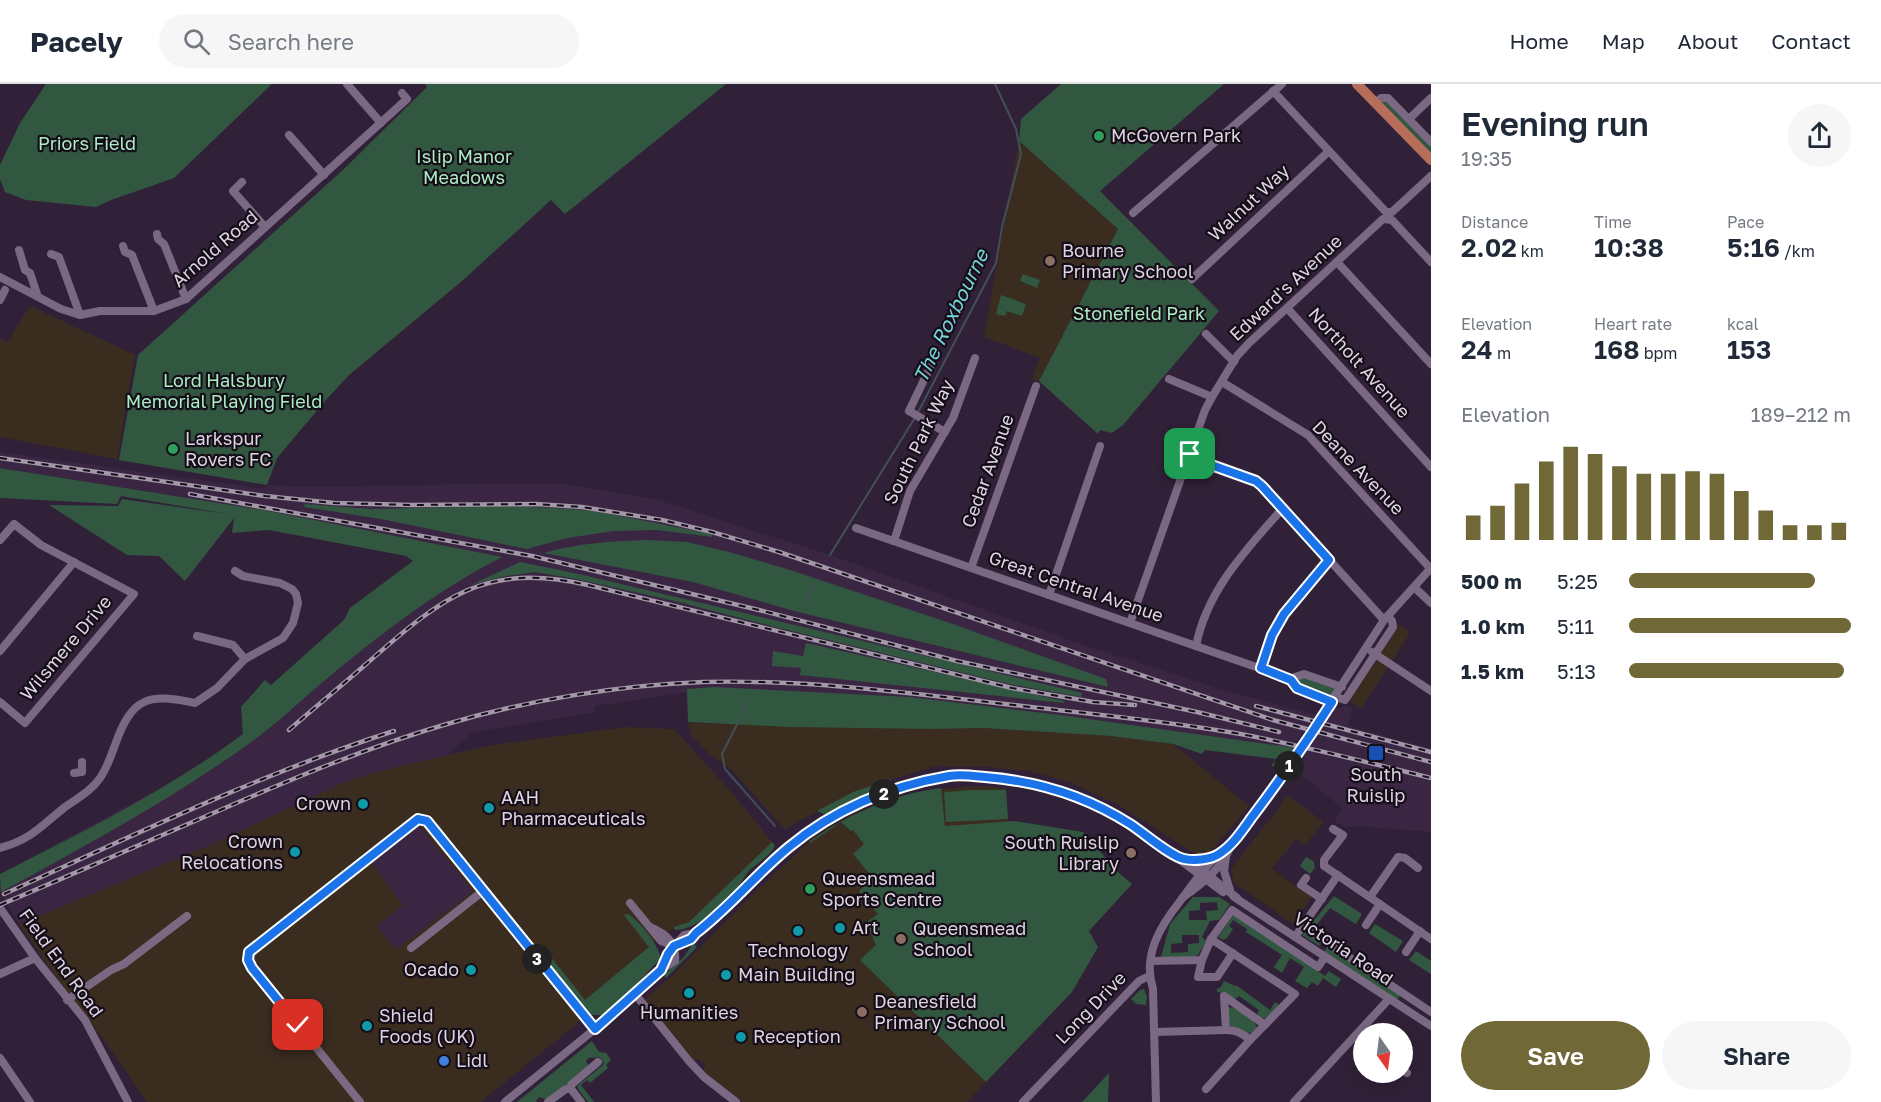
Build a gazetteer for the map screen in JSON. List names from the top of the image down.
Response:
{
  "streets": {
    "street": [
      "Walnut Way",
      "Arnold Road",
      "Edward's Avenue",
      "Northolt Avenue",
      "South Park Way",
      "Deane Avenue",
      "Cedar Avenue",
      "Great Central Avenue",
      "Wilsmere Drive",
      "Victoria Road",
      "Field End Road",
      "Long Drive"
    ]
  },
  "crossings": [
    ["Edward's Avenue", "Northolt Avenue"],
    ["Edward's Avenue", "Deane Avenue"],
    ["Edward's Avenue", "Great Central Avenue"],
    ["South Park Way", "Great Central Avenue"],
    ["Deane Avenue", "Long Drive"],
    ["Cedar Avenue", "Great Central Avenue"],
    ["Great Central Avenue", "Long Drive"],
    ["Victoria Road", "Long Drive"]
  ],
  "water": ["The Roxbourne"],
  "parks": [
    "Priors Field",
    "Islip Manor Meadows",
    "Stonefield Park",
    "Lord Halsbury Memorial Playing Field"
  ],
  "places": {
    "other": [
      "McGovern Park",
      "Bourne Primary School",
      "Larkspur Rovers FC",
      "Crown",
      "AAH Pharmaceuticals",
      "Crown Relocations",
      "South Ruislip Library",
      "Queensmead Sports Centre",
      "Art",
      "Technology",
      "Queensmead School",
      "Ocado",
      "Main Building",
      "Humanities",
      "Deanesfield Primary School",
      "Shield Foods (UK)",
      "Reception",
      "Lidl"
    ],
    "transit": ["South Ruislip"]
  },
  "north": "bottom",
  "page": {
    "header": "Pacely",
    "search": "Search here",
    "nav": [
      "Home",
      "Map",
      "About",
      "Contact"
    ],
    "heading": ["Evening run", "19:35"],
    "stats": [
      ["Distance", "2.02 km"],
      ["Time", "10:38"],
      ["Pace", "5:16 /km"],
      ["Elevation", "24 m"],
      ["Heart rate", "168 bpm"],
      ["kcal", "153"]
    ],
    "chart": ["Elevation", "189–212 m"],
    "list": [
      {
        "name": "500 m",
        "note": "5:25"
      },
      {
        "name": "1.0 km",
        "note": "5:11"
      },
      {
        "name": "1.5 km",
        "note": "5:13"
      }
    ],
    "pins": ["1", "2", "3"],
    "buttons": ["Save", "Share"]
  }
}
